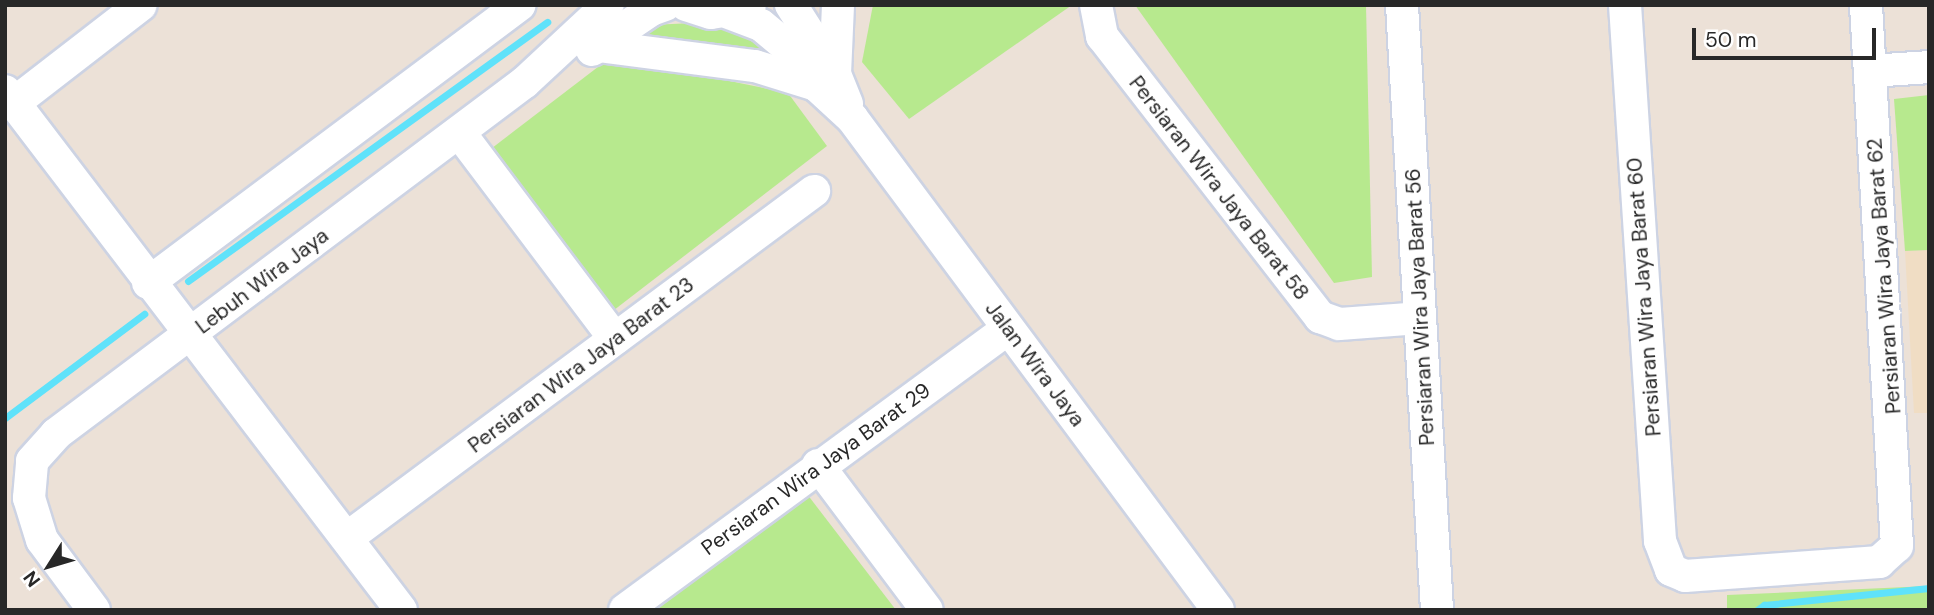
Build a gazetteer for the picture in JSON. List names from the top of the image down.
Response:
{
  "streets": {
    "street": [
      "Persiaran Wira Jaya Barat 58",
      "Persiaran Wira Jaya Barat 62",
      "Lebuh Wira Jaya",
      "Persiaran Wira Jaya Barat 60",
      "Persiaran Wira Jaya Barat 56",
      "Jalan Wira Jaya",
      "Persiaran Wira Jaya Barat 23",
      "Persiaran Wira Jaya Barat 29"
    ]
  },
  "crossings": [
    ["Persiaran Wira Jaya Barat 58", "Persiaran Wira Jaya Barat 56"],
    ["Persiaran Wira Jaya Barat 62", "Persiaran Wira Jaya Barat 60"],
    ["Jalan Wira Jaya", "Persiaran Wira Jaya Barat 29"]
  ],
  "scale_bar": "50 m",
  "north": "bottom left"
}
